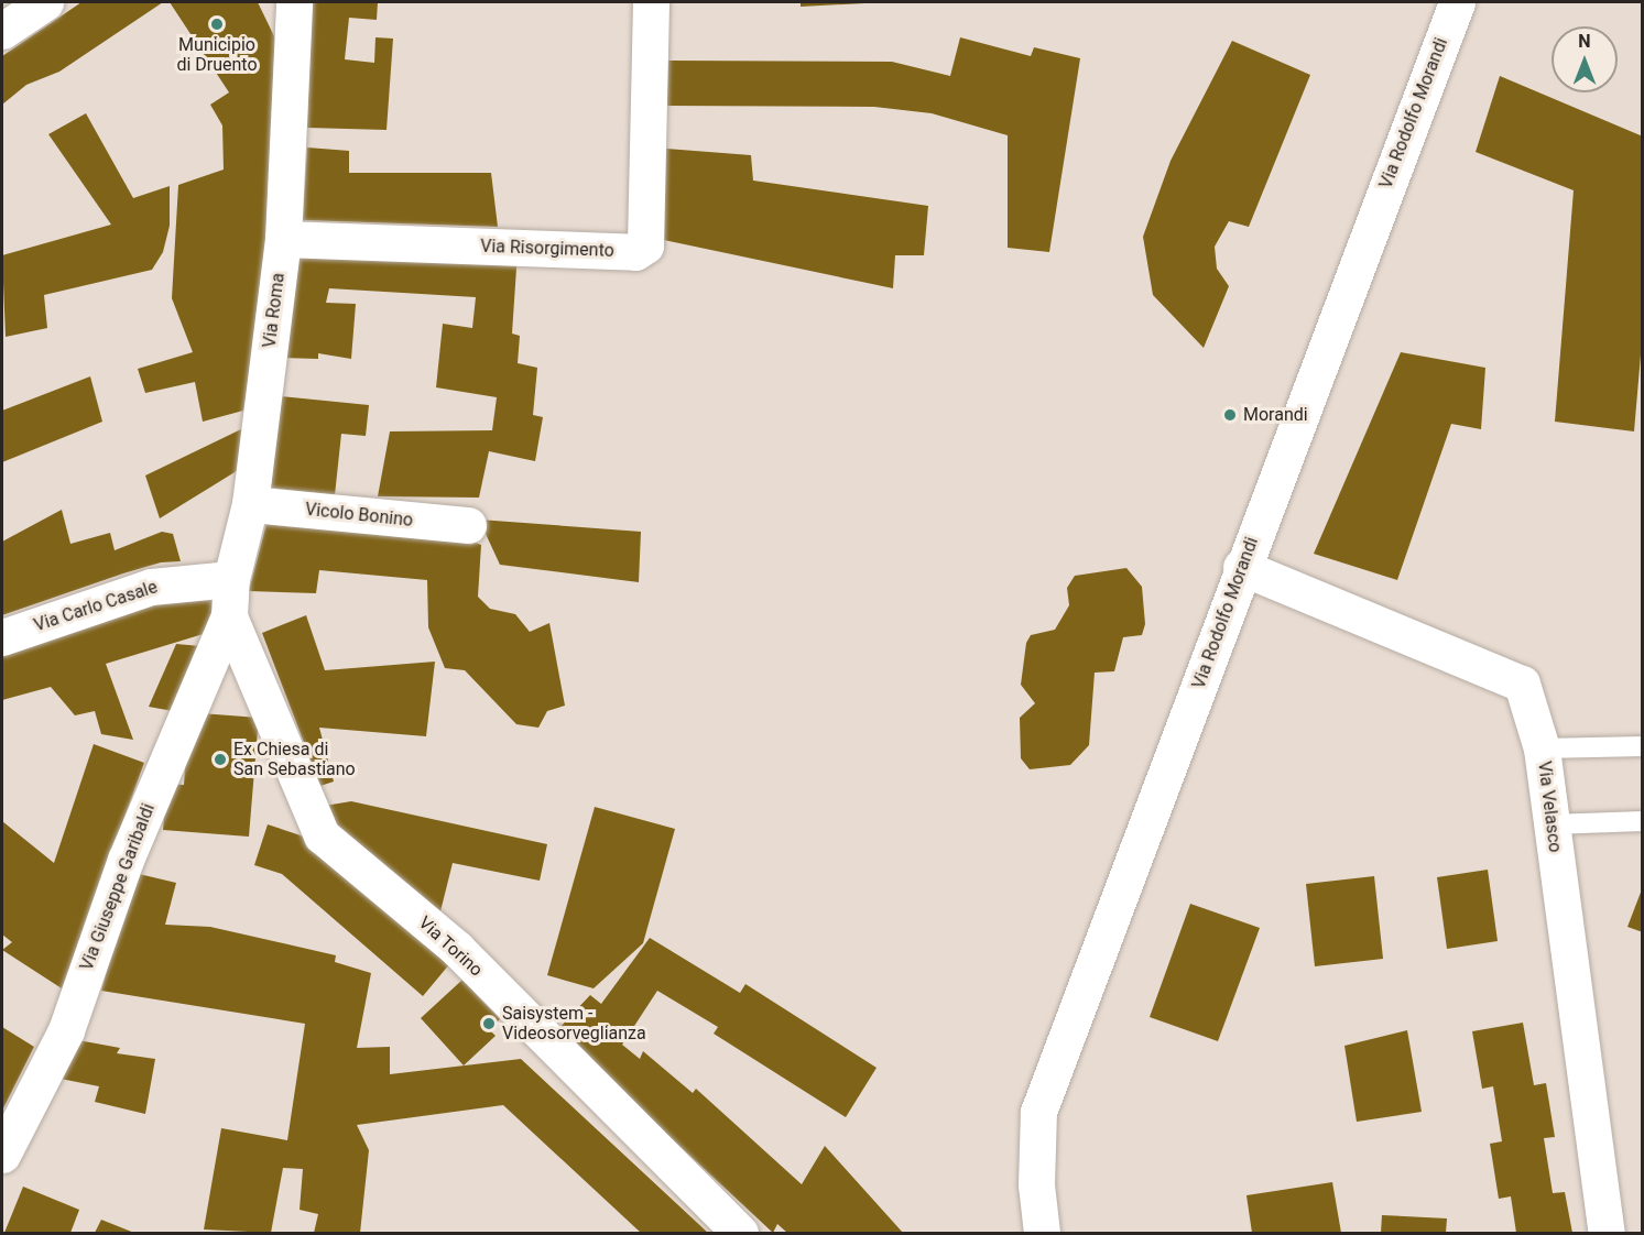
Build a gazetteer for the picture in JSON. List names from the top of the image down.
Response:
{
  "streets": {
    "street": [
      "Via Rodolfo Morandi",
      "Via Risorgimento",
      "Via Roma",
      "Vicolo Bonino",
      "Via Carlo Casale",
      "Via Velasco",
      "Via Giuseppe Garibaldi",
      "Via Torino"
    ]
  },
  "crossings": [
    ["Via Rodolfo Morandi", "Via Velasco"],
    ["Via Risorgimento", "Via Roma"],
    ["Via Roma", "Vicolo Bonino"],
    ["Via Roma", "Via Carlo Casale"],
    ["Via Roma", "Via Giuseppe Garibaldi"],
    ["Via Roma", "Via Torino"],
    ["Via Giuseppe Garibaldi", "Via Torino"]
  ],
  "places": [
    "Municipio di Druento",
    "Morandi",
    "Ex Chiesa di San Sebastiano",
    "Saisystem - Videosorveglianza"
  ],
  "north": "top"
}
